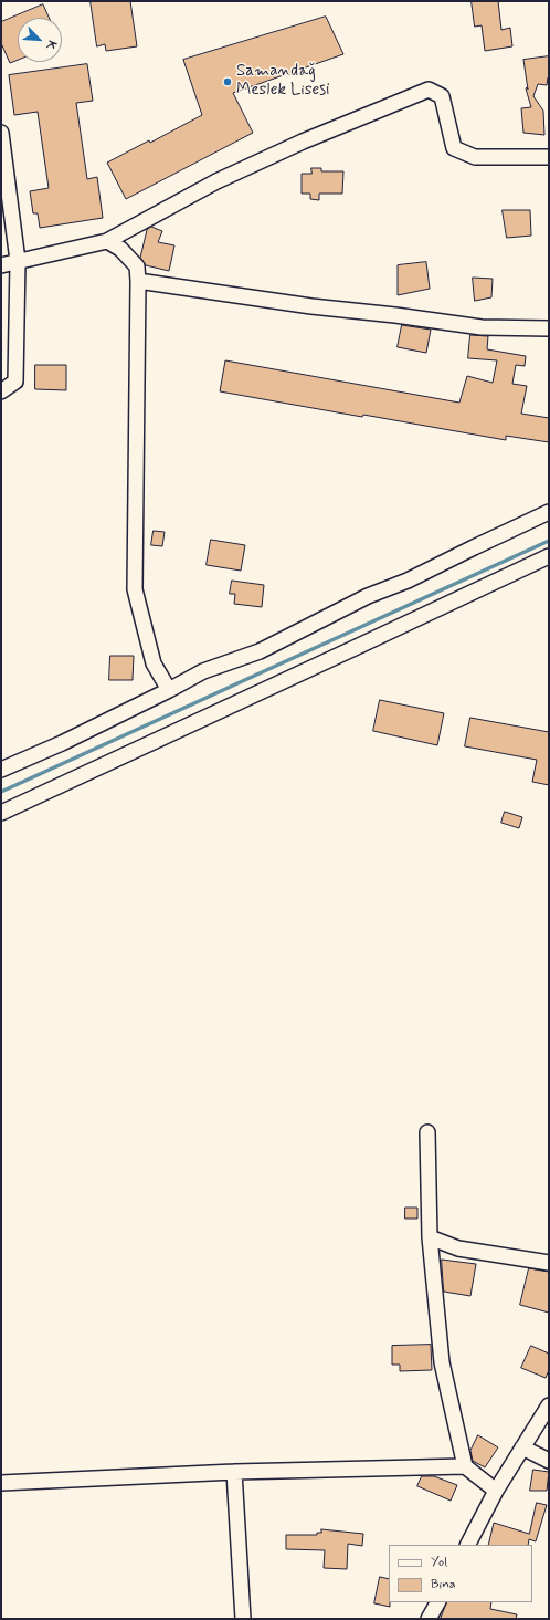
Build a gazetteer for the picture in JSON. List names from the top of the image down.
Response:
{
  "places": ["Samandağ Meslek Lisesi"],
  "legend": ["Yol", "Bina"],
  "north": "bottom right"
}
